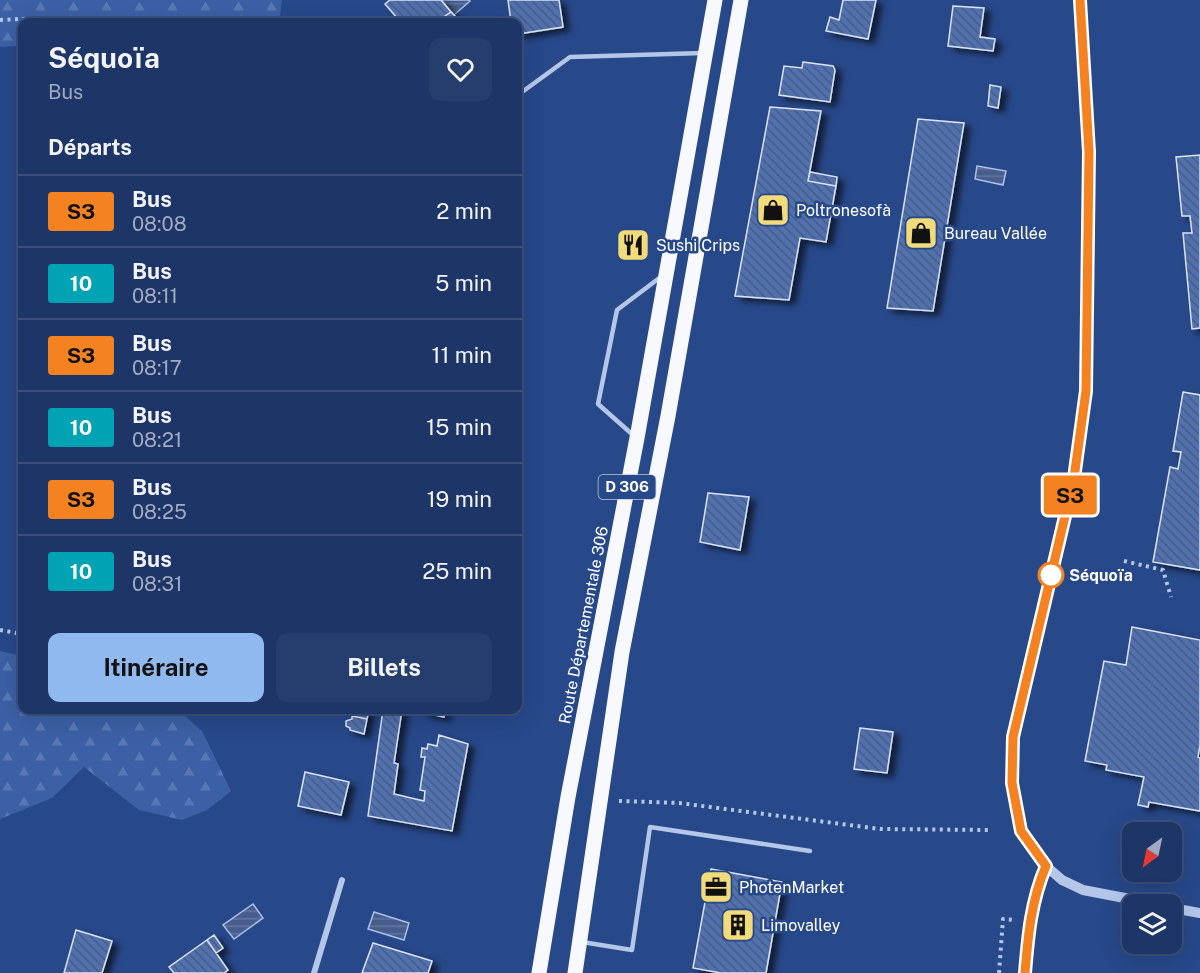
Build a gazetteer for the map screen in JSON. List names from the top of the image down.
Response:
{
  "streets": {
    "main road": ["D 306", "Route Départementale 306"]
  },
  "places": {
    "shop": ["Poltronesofà", "Bureau Vallée"],
    "restaurant": ["Sushi Crips"],
    "other": ["Séquoïa"],
    "office": ["PhotenMarket"],
    "building": ["Limovalley"]
  },
  "lines": ["bus line S3"],
  "north": "bottom left",
  "page": {
    "on_map": "S3",
    "heading": [
      ["Séquoïa", "Bus"],
      "Départs"
    ],
    "list": [
      {
        "mark": "S3",
        "name": "Bus",
        "note": "08:08",
        "value": "2 min"
      },
      {
        "mark": "10",
        "name": "Bus",
        "note": "08:11",
        "value": "5 min"
      },
      {
        "mark": "S3",
        "name": "Bus",
        "note": "08:17",
        "value": "11 min"
      },
      {
        "mark": "10",
        "name": "Bus",
        "note": "08:21",
        "value": "15 min"
      },
      {
        "mark": "S3",
        "name": "Bus",
        "note": "08:25",
        "value": "19 min"
      },
      {
        "mark": "10",
        "name": "Bus",
        "note": "08:31",
        "value": "25 min"
      }
    ],
    "buttons": ["Itinéraire", "Billets"]
  }
}
